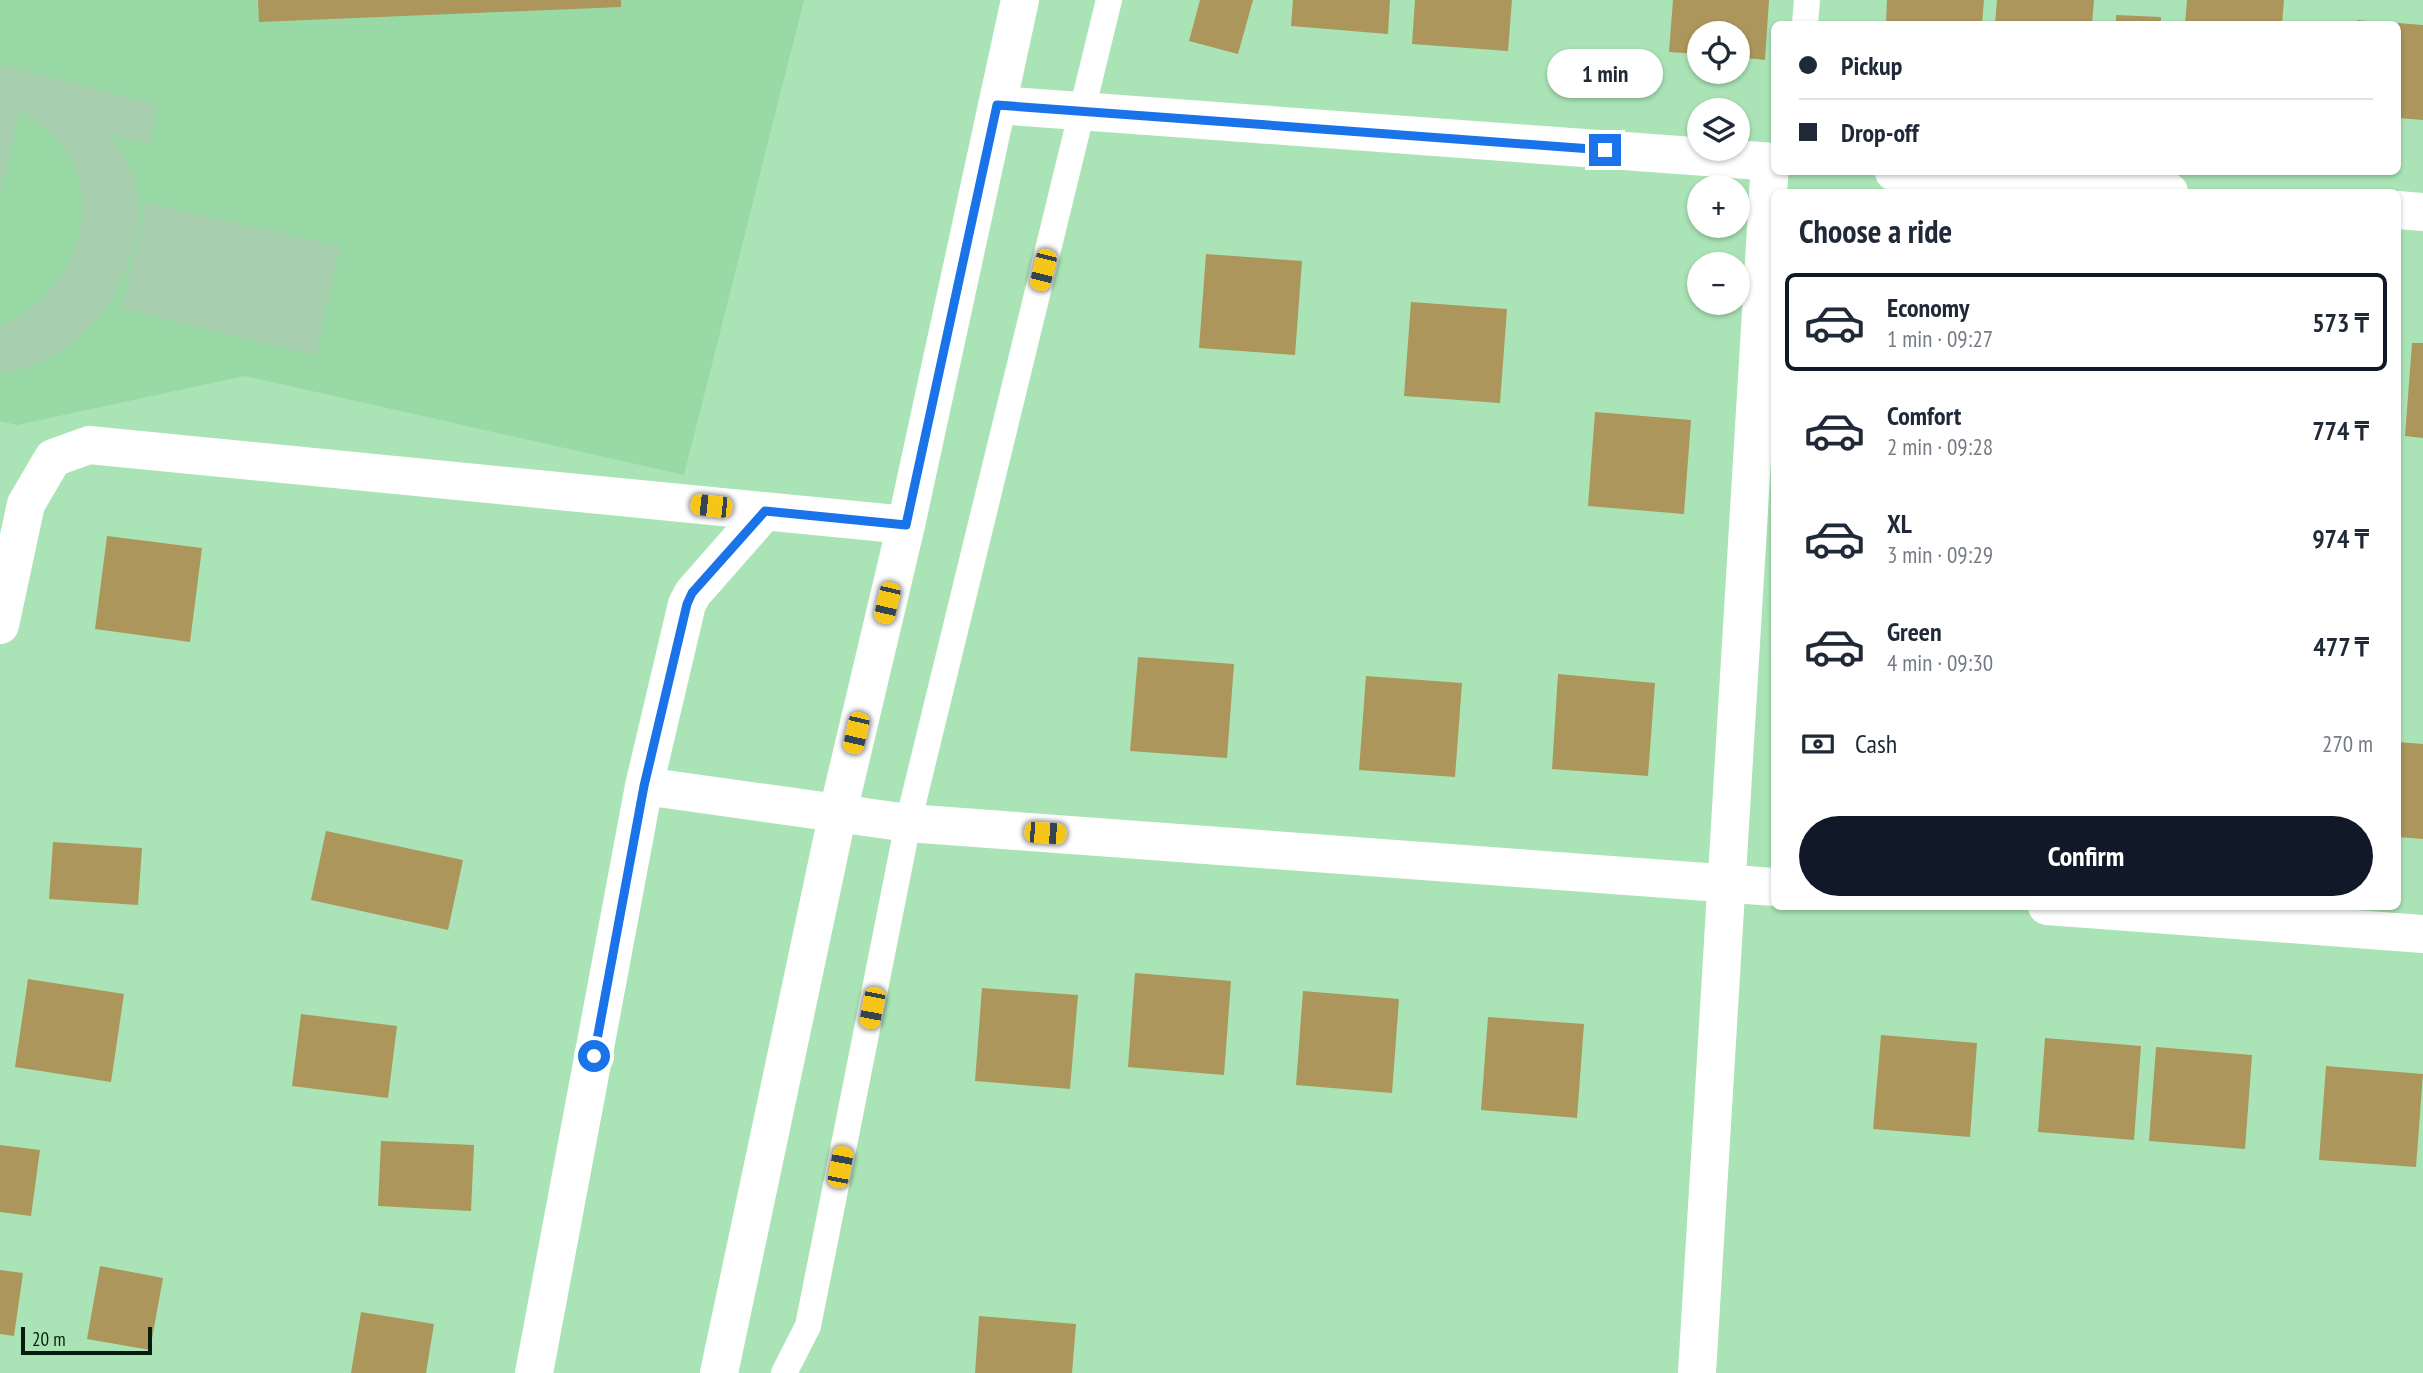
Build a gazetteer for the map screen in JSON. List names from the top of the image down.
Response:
{
  "scale_bar": "20 m",
  "page": {
    "map_buttons": ["+", "−"],
    "banner": ["Pickup", "Drop-off"],
    "bubble": "1 min",
    "heading": "Choose a ride",
    "list": [
      {
        "name": "Economy",
        "note": "1 min · 09:27",
        "value": "573 ₸"
      },
      {
        "name": "Comfort",
        "note": "2 min · 09:28",
        "value": "774 ₸"
      },
      {
        "name": "XL",
        "note": "3 min · 09:29",
        "value": "974 ₸"
      },
      {
        "name": "Green",
        "note": "4 min · 09:30",
        "value": "477 ₸"
      }
    ],
    "pay": ["Cash", "270 m"],
    "buttons": "Confirm",
    "scale": "20 m"
  }
}
